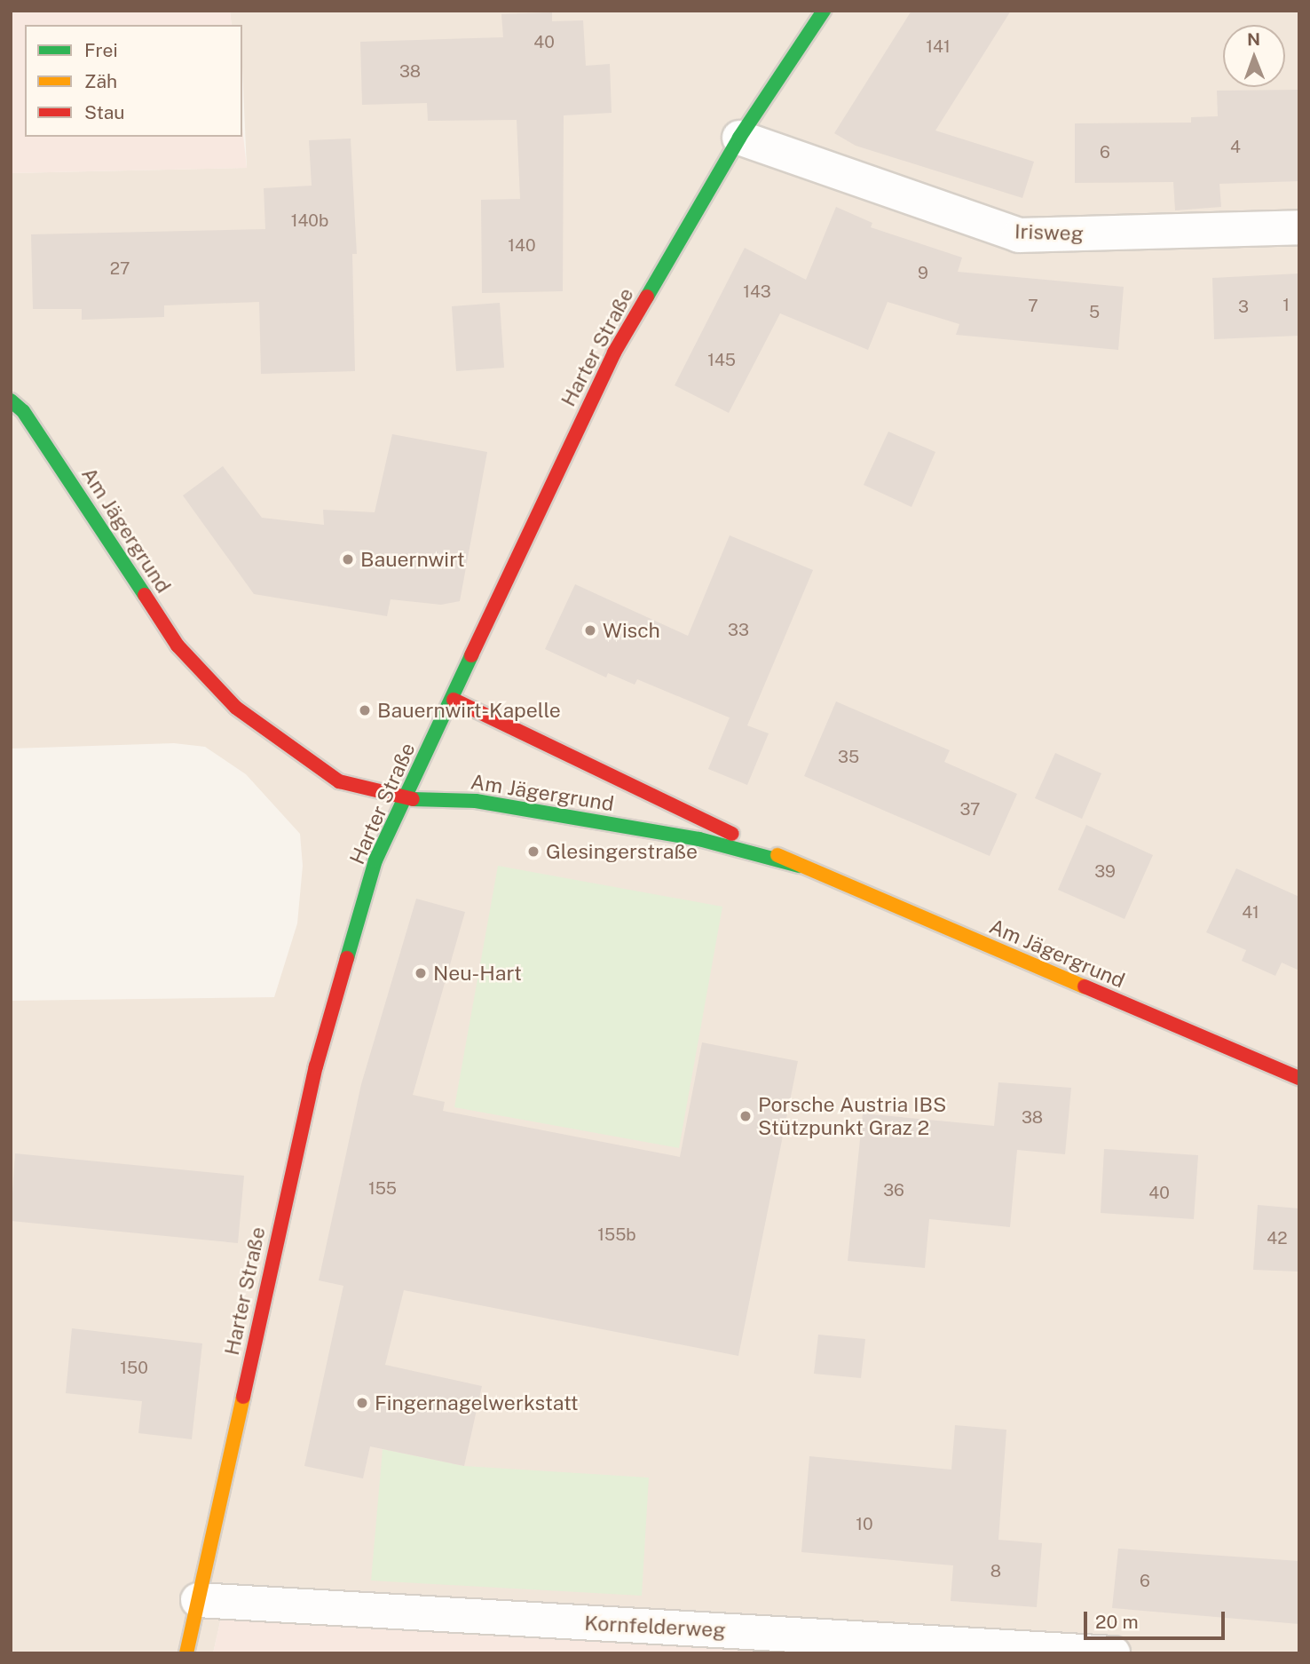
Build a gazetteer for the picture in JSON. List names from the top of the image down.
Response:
{
  "streets": {
    "main road": ["Harter Straße", "Am Jägergrund"],
    "street": ["Irisweg", "Kornfelderweg"]
  },
  "crossings": [
    ["Irisweg", "Harter Straße"],
    ["Harter Straße", "Am Jägergrund"],
    ["Harter Straße", "Kornfelderweg"]
  ],
  "places": [
    "Bauernwirt",
    "Wisch",
    "Bauernwirt-Kapelle",
    "Glesingerstraße",
    "Neu-Hart",
    "Porsche Austria IBS Stützpunkt Graz 2",
    "Fingernagelwerkstatt"
  ],
  "house_numbers": [
    "40",
    "141",
    "38",
    "4",
    "6",
    "140b",
    "140",
    "27",
    "9",
    "143",
    "1",
    "7",
    "3",
    "5",
    "145",
    "33",
    "35",
    "37",
    "39",
    "41",
    "38",
    "155",
    "36",
    "40",
    "155b",
    "42",
    "150",
    "10",
    "8",
    "6"
  ],
  "legend": ["Frei", "Zäh", "Stau"],
  "scale_bar": "20 m",
  "north": "top"
}
